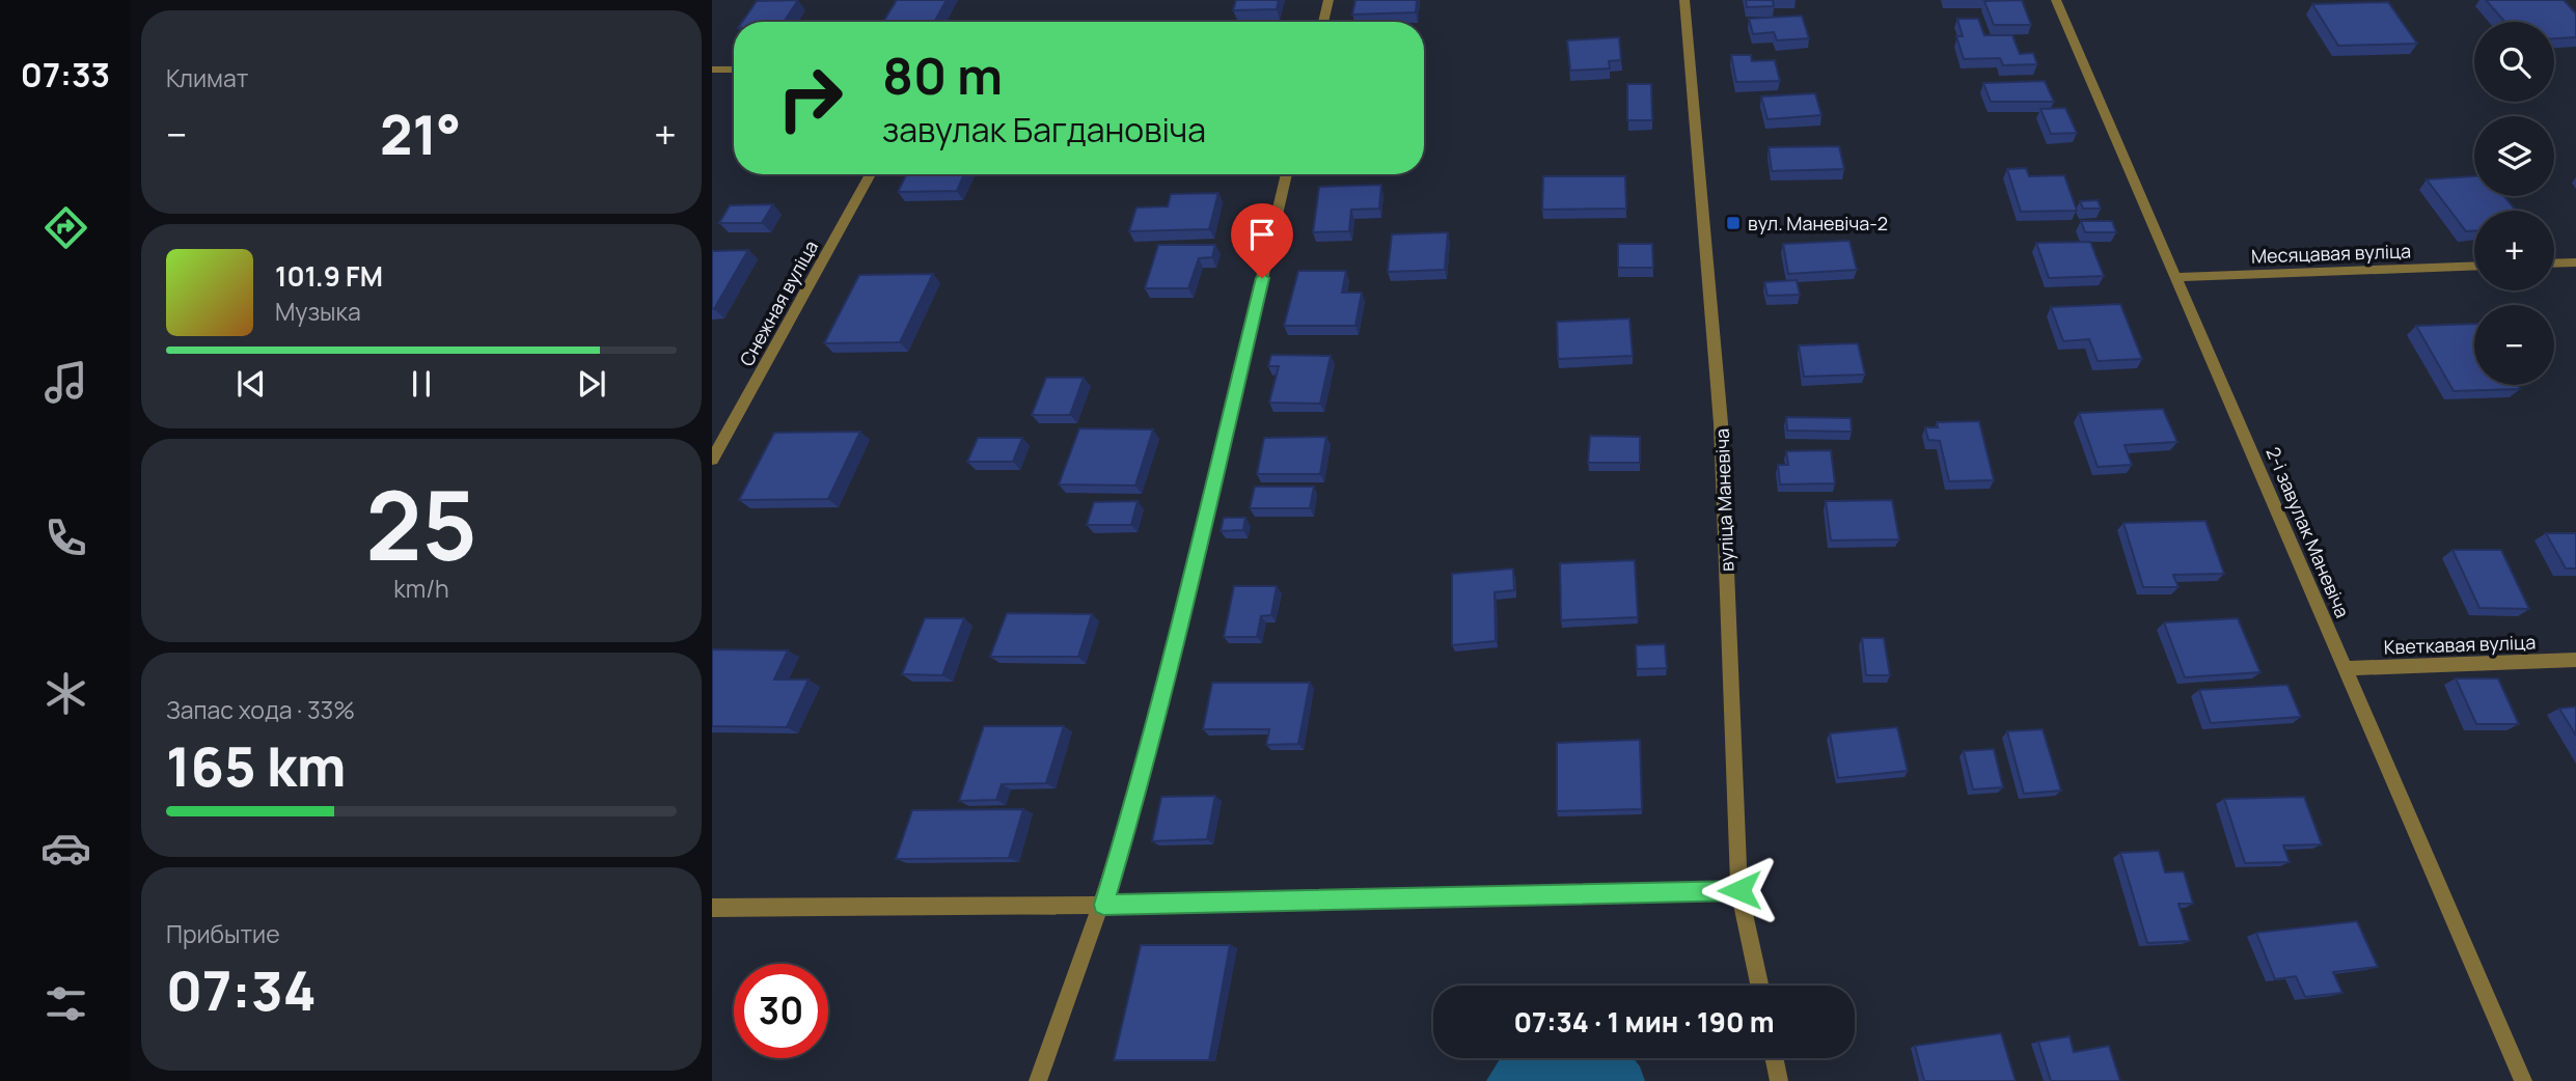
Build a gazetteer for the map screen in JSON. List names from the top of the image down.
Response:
{
  "streets": {
    "street": [
      "Месяцавая вуліца",
      "Снежная вуліца",
      "вуліца Маневіча",
      "2-і завулак Маневіча",
      "Кветкавая вуліца"
    ]
  },
  "crossings": [
    ["Месяцавая вуліца", "2-і завулак Маневіча"],
    ["2-і завулак Маневіча", "Кветкавая вуліца"]
  ],
  "places": {
    "transit": ["вул. Маневіча-2"]
  },
  "page": {
    "tabs": "07:33",
    "tile": [
      "Климат",
      ["25", "km/h"],
      ["Запас хода · 33%", "165 km"],
      ["Прибытие", "07:34"]
    ],
    "map_buttons": ["+", "−"],
    "turn": ["80 m", "завулак Багдановіча"],
    "heat": ["−", "21°", "+"],
    "song": ["101.9 FM", "Музыка"],
    "limit": "30",
    "trip": "07:34 · 1 мин · 190 m"
  }
}
